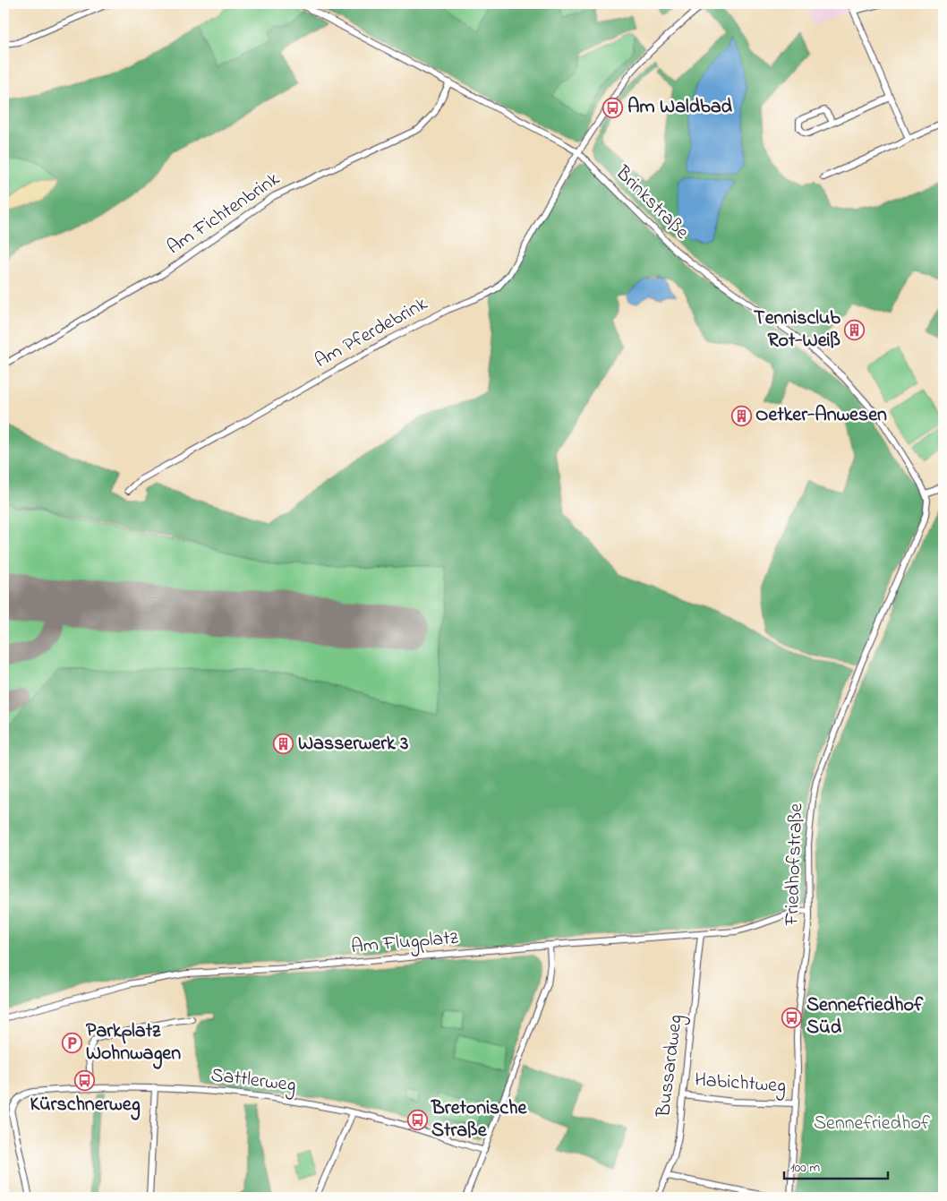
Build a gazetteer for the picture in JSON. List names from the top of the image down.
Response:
{
  "streets": {
    "street": [
      "Brinkstraße",
      "Am Fichtenbrink",
      "Am Pferdebrink",
      "Friedhofstraße",
      "Am Flugplatz",
      "Bussardweg",
      "Sattlerweg",
      "Habichtweg"
    ]
  },
  "crossings": [
    ["Brinkstraße", "Am Fichtenbrink"],
    ["Brinkstraße", "Am Pferdebrink"],
    ["Brinkstraße", "Friedhofstraße"],
    ["Friedhofstraße", "Am Flugplatz"],
    ["Friedhofstraße", "Habichtweg"],
    ["Am Flugplatz", "Bussardweg"],
    ["Bussardweg", "Habichtweg"]
  ],
  "parks": ["Sennefriedhof"],
  "places": {
    "bus stop": [
      "Am Waldbad",
      "Sennefriedhof Süd",
      "Kürschnerweg",
      "Bretonische Straße"
    ],
    "building": ["Tennisclub Rot-Weiß", "Oetker-Anwesen", "Wasserwerk 3"],
    "parking": ["Parkplatz Wohnwagen"]
  },
  "scale_bar": "100 m"
}
